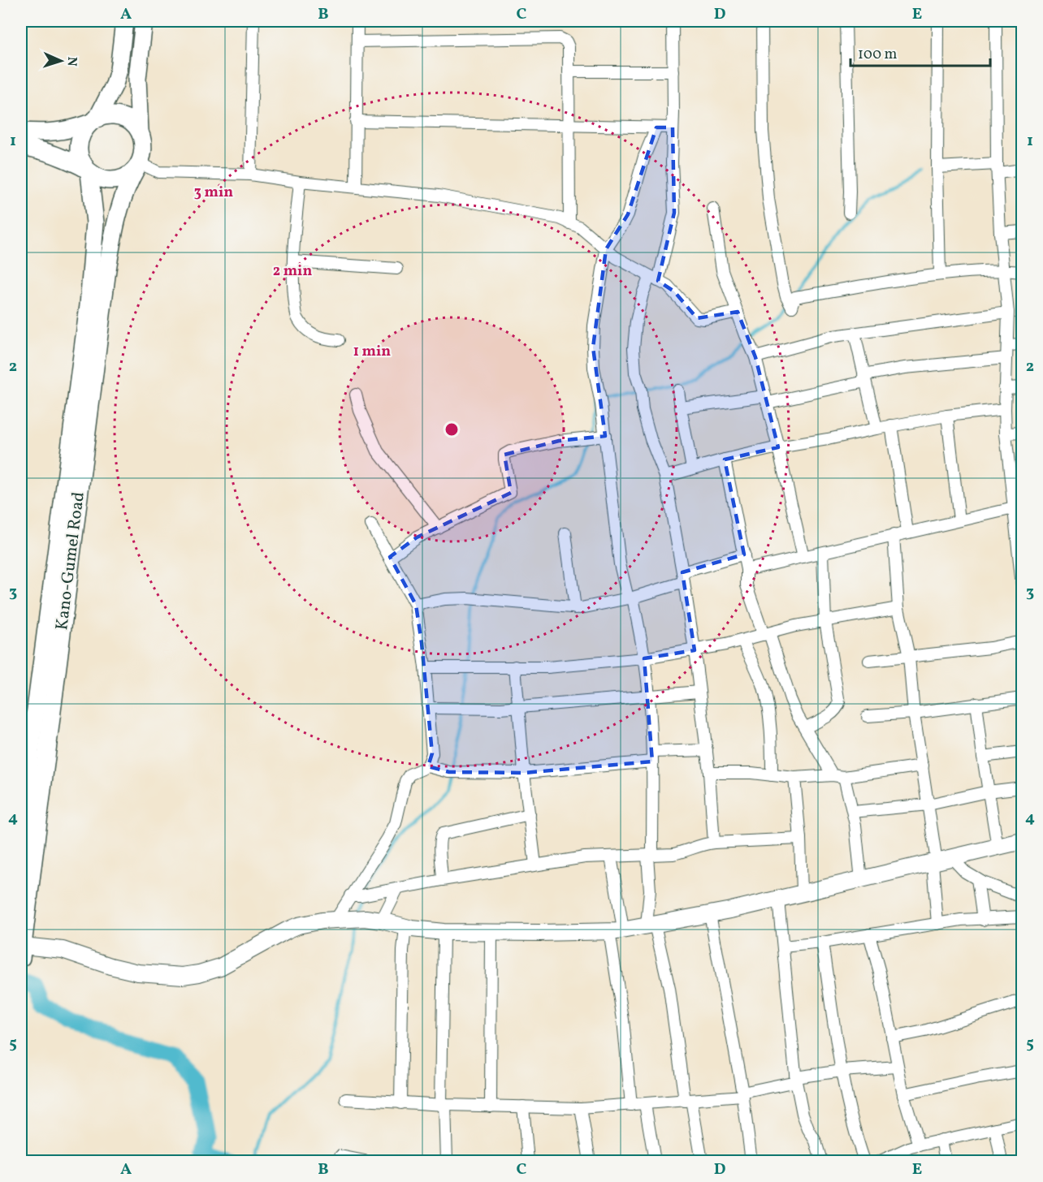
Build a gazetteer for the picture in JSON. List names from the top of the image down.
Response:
{
  "streets": {
    "main road": ["Kano-Gumel Road"]
  },
  "scale_bar": "100 m",
  "north": "right",
  "grid": {
    "columns": [
      "A",
      "B",
      "C",
      "D",
      "E"
    ],
    "rows": [
      "1",
      "2",
      "3",
      "4",
      "5"
    ]
  },
  "rings": ["3 min", "2 min", "1 min"]
}
